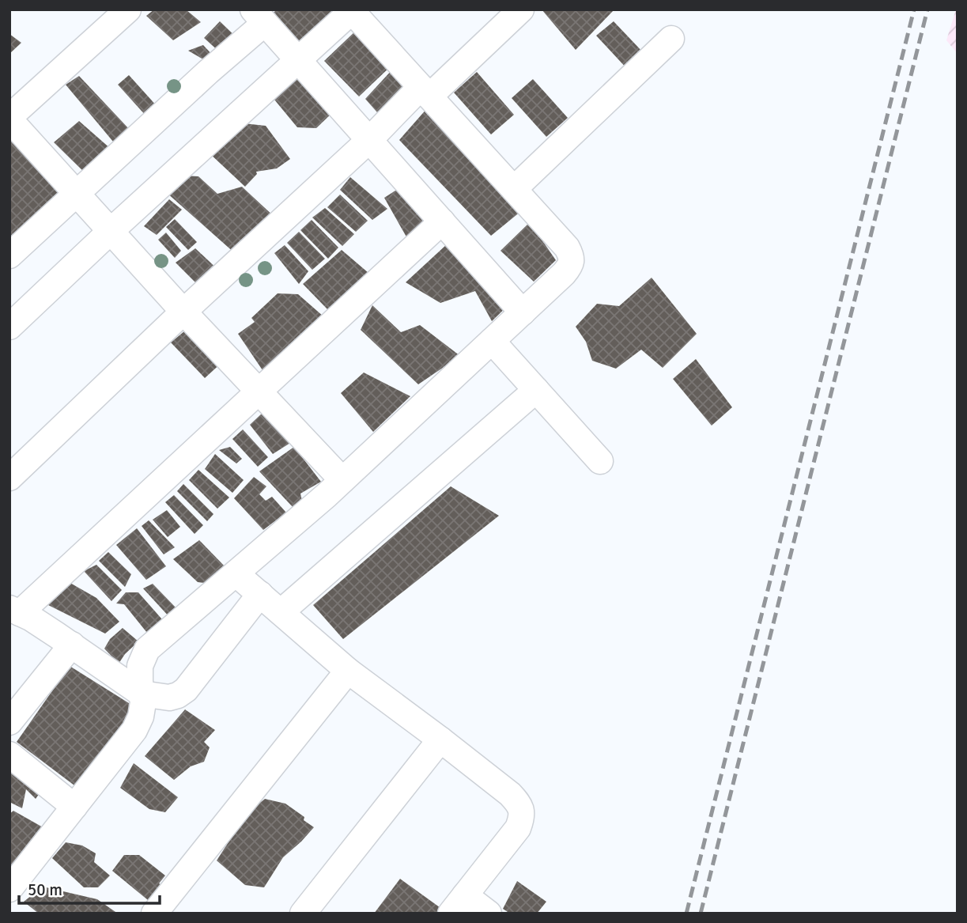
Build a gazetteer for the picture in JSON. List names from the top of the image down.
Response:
{
  "scale_bar": "50 m"
}
